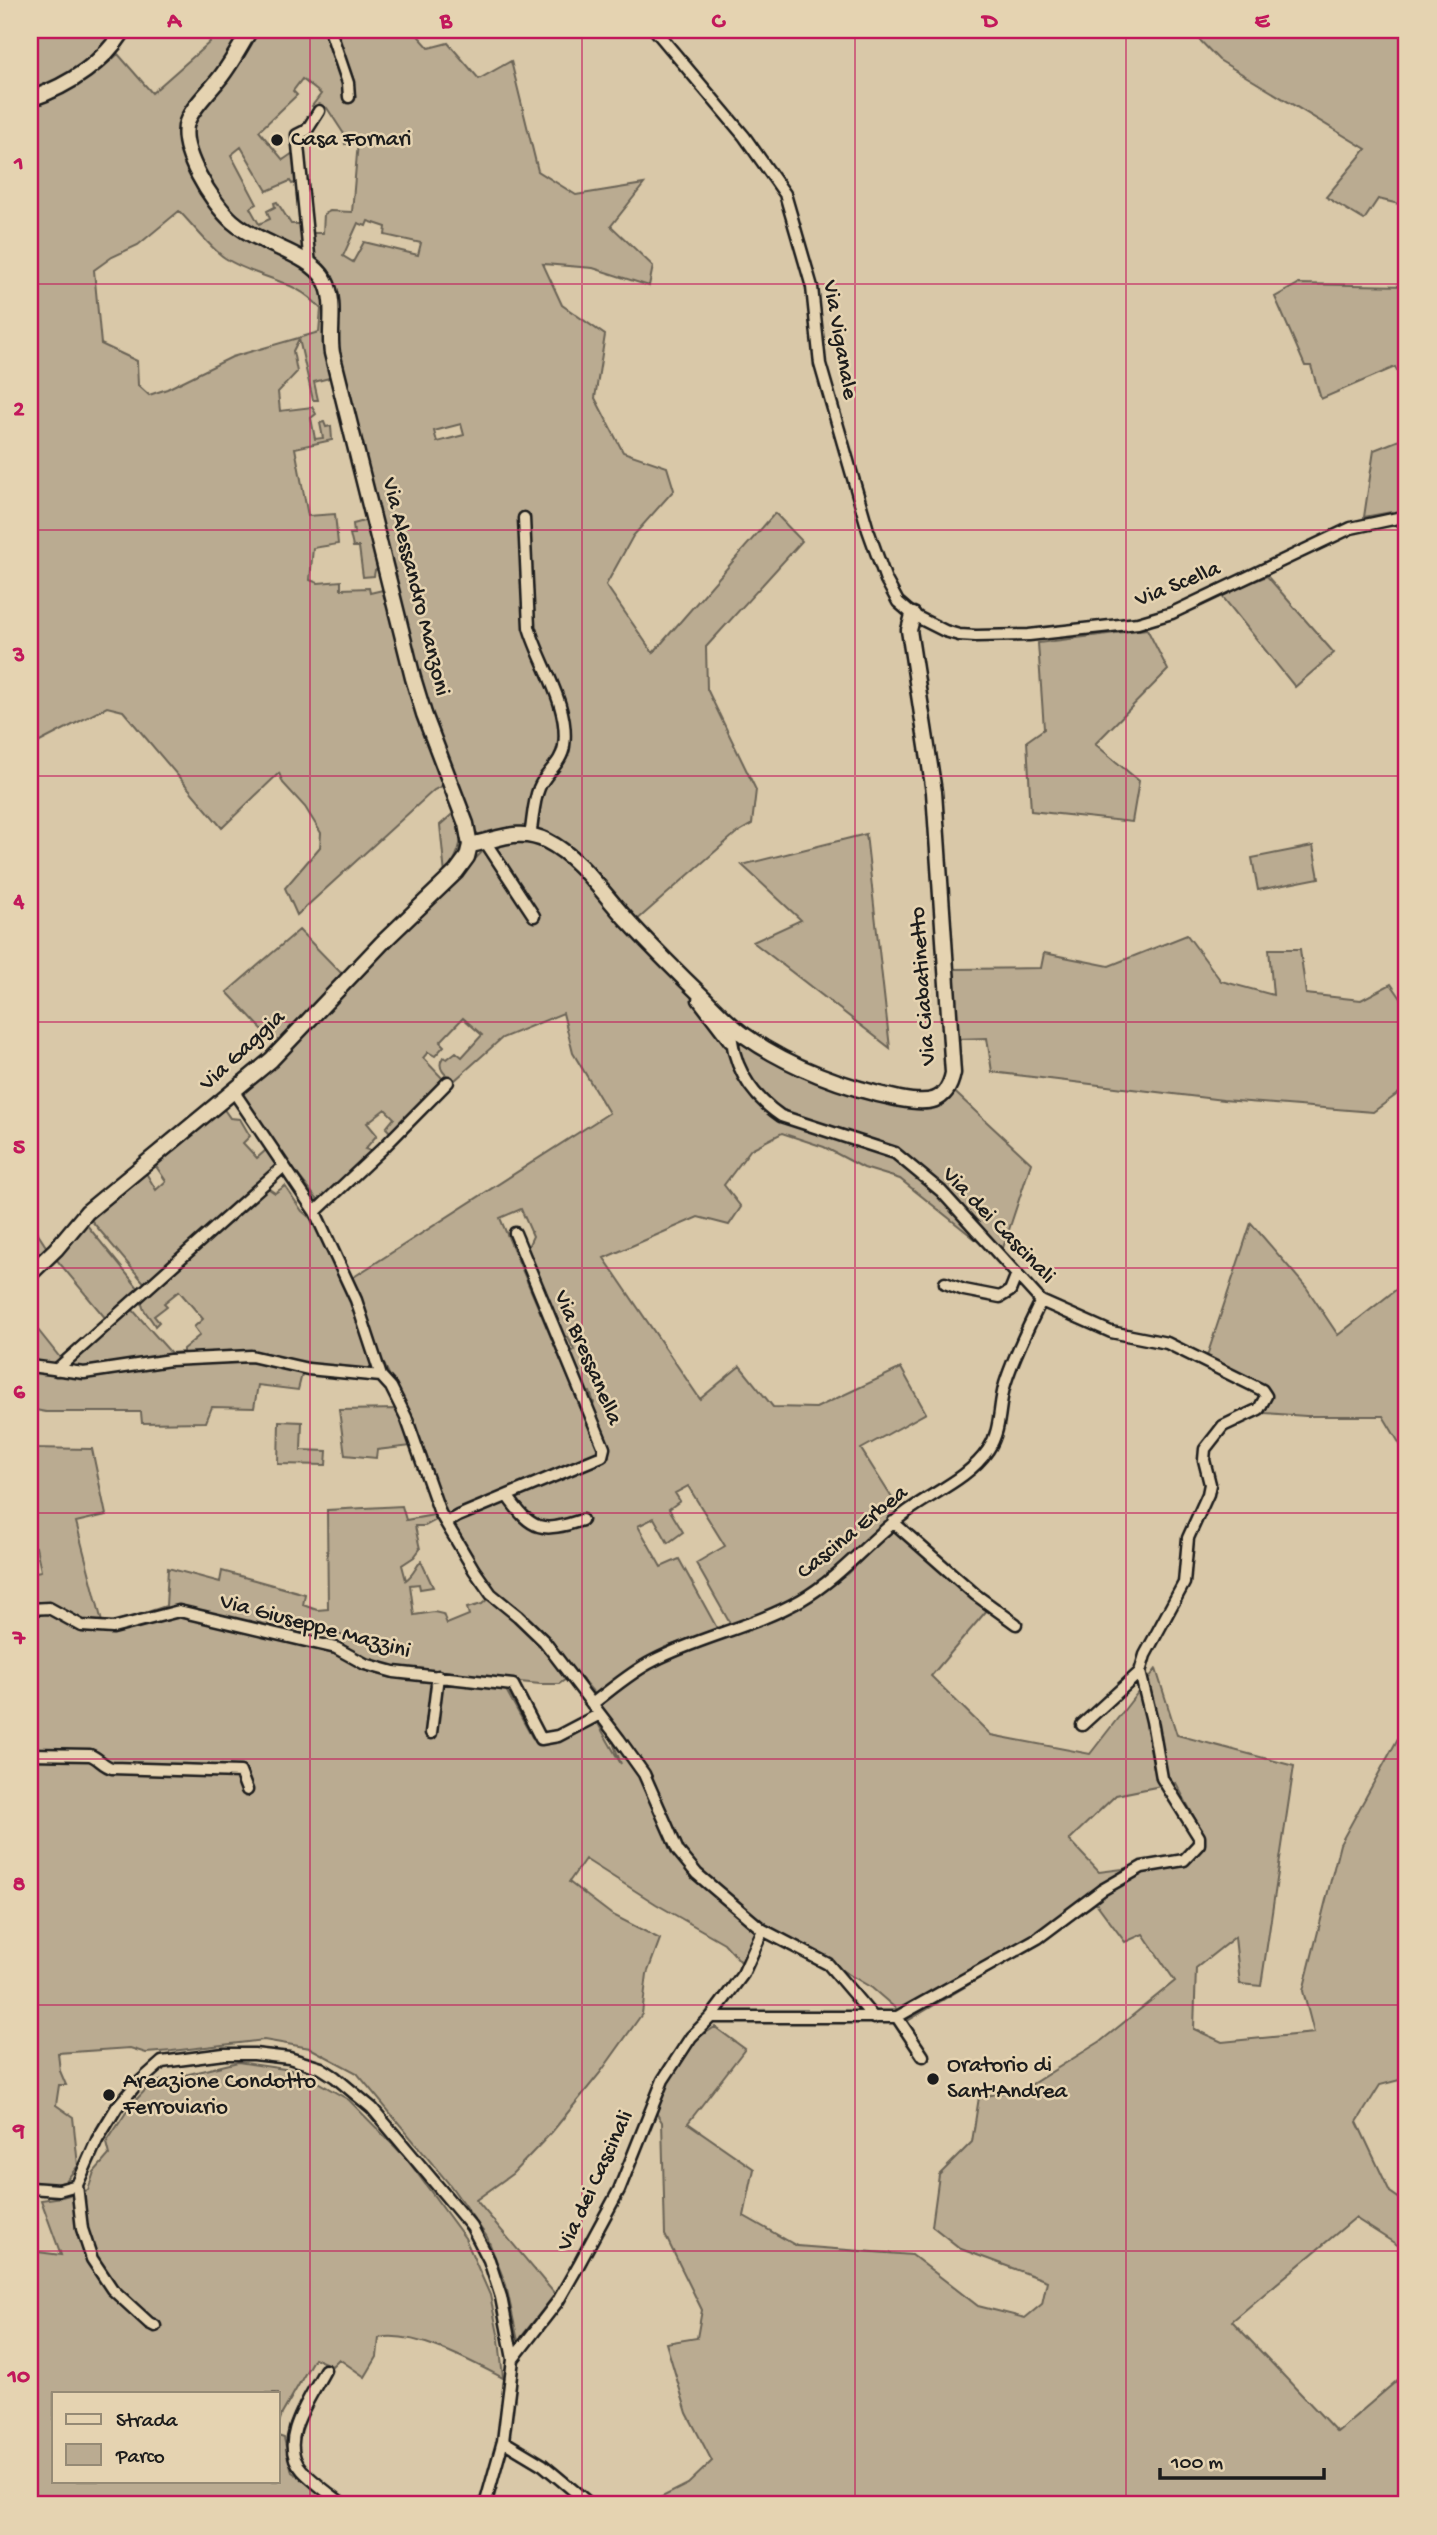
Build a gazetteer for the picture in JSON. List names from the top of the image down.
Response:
{
  "streets": {
    "street": [
      "Via Viganale",
      "Via Scella",
      "Via Alessandro Manzoni",
      "Via Ciabatinetto",
      "Via Gaggia",
      "Via dei Cascinali",
      "Via Bressanella",
      "Cascina Erbea",
      "Via Giuseppe Mazzini"
    ]
  },
  "crossings": [
    ["Via Viganale", "Via Scella"],
    ["Via Viganale", "Via Ciabatinetto"],
    ["Via Scella", "Via Ciabatinetto"],
    ["Via Alessandro Manzoni", "Via Gaggia"],
    ["Via Ciabatinetto", "Via dei Cascinali"],
    ["Via dei Cascinali", "Cascina Erbea"]
  ],
  "places": ["Casa Fornari", "Oratorio di Sant'Andrea", "Areazione Condotto Ferroviario"],
  "legend": ["Strada", "Parco"],
  "scale_bar": "100 m",
  "grid": {
    "columns": [
      "A",
      "B",
      "C",
      "D",
      "E"
    ],
    "rows": [
      "1",
      "2",
      "3",
      "4",
      "5",
      "6",
      "7",
      "8",
      "9",
      "10"
    ]
  }
}
